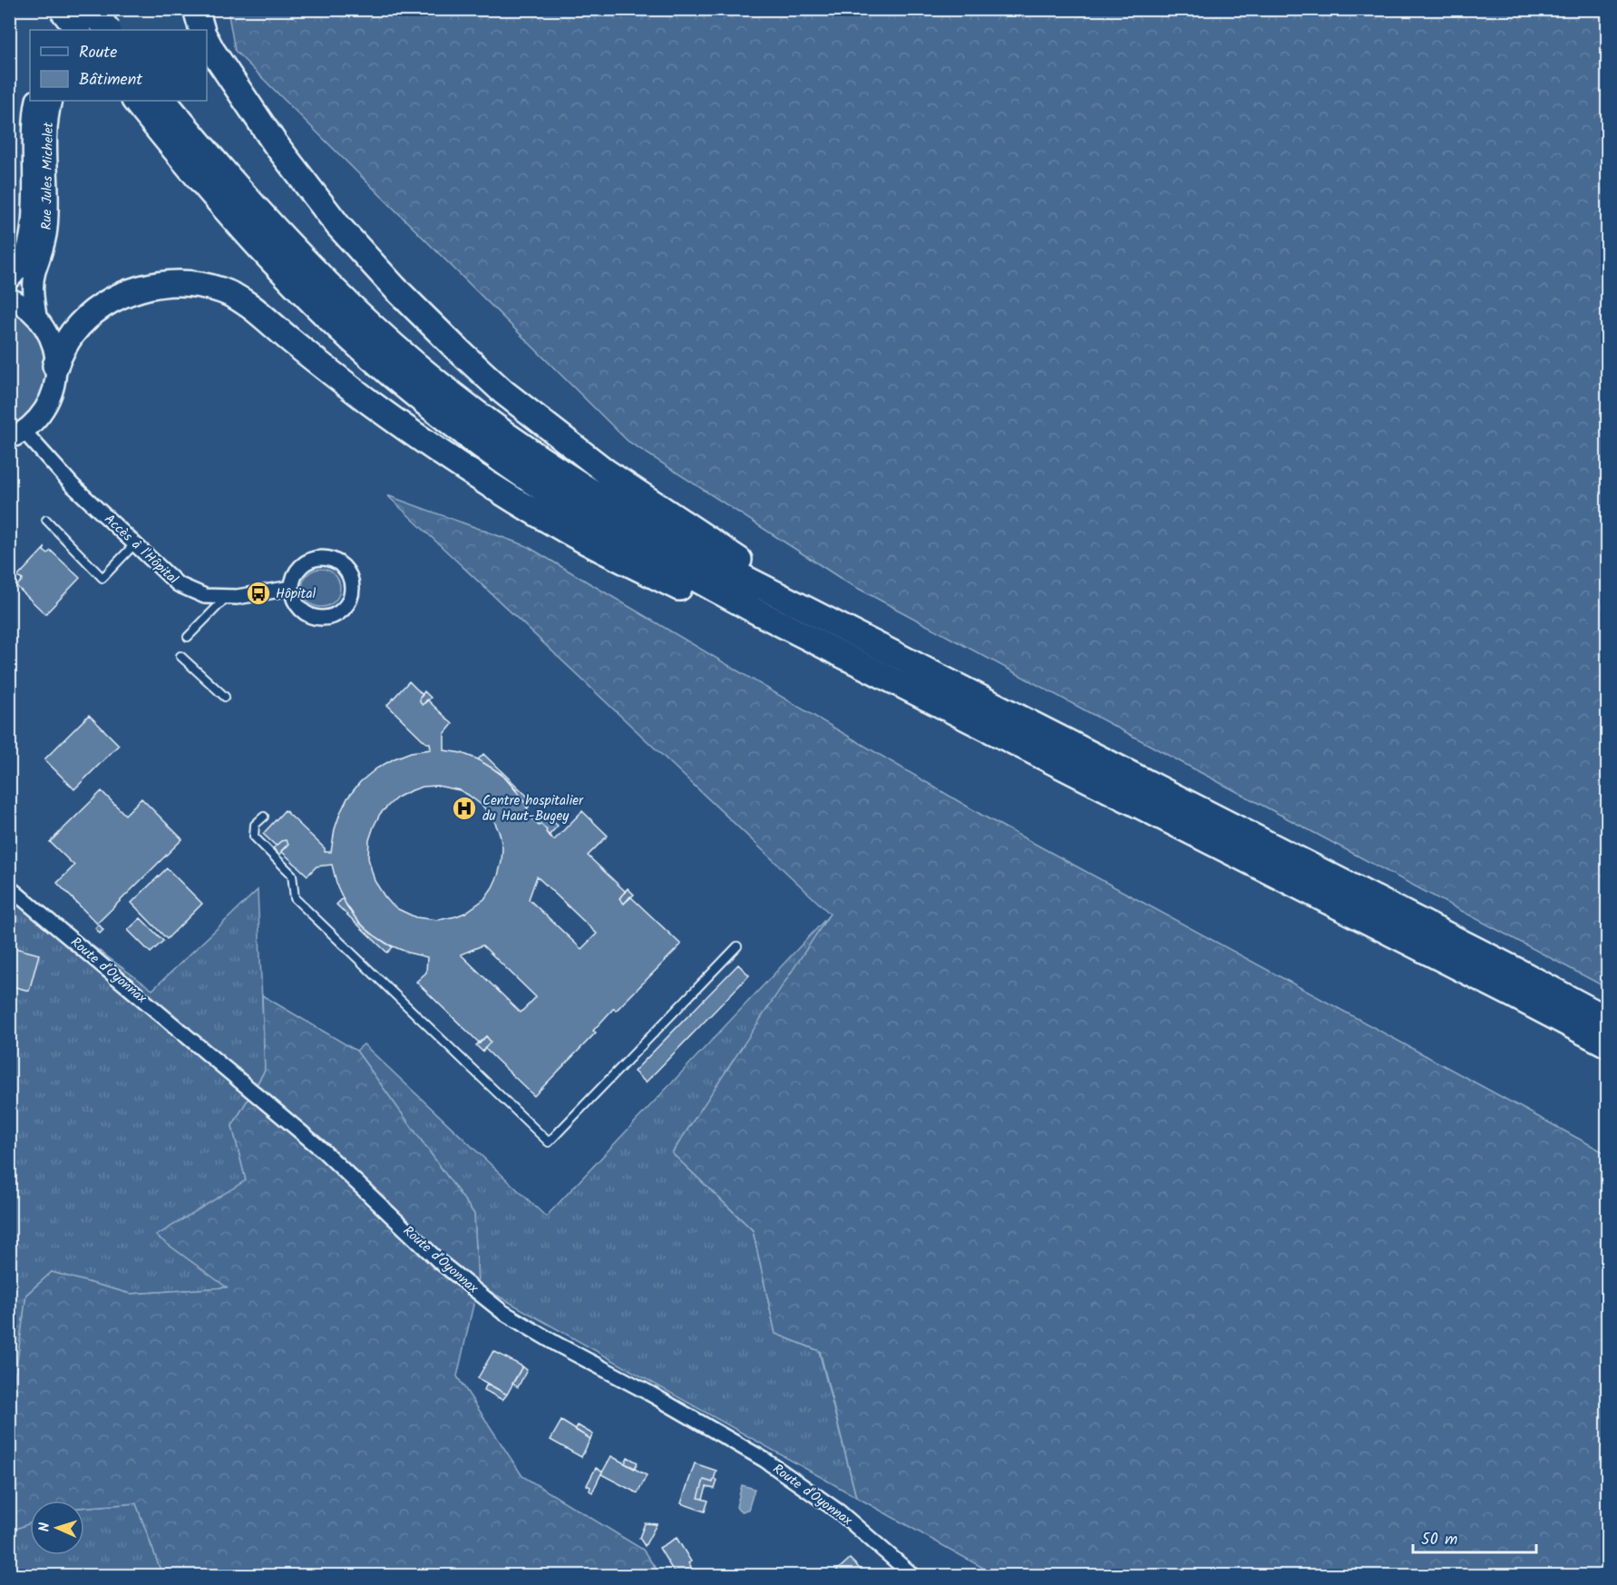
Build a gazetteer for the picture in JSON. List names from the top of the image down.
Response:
{
  "streets": {
    "main road": ["Rue Jules Michelet"],
    "street": ["Accès à l'Hôpital", "Route d'Oyonnax"]
  },
  "places": {
    "bus stop": ["Hôpital"],
    "hospital": ["Centre hospitalier du Haut-Bugey"]
  },
  "legend": ["Route", "Bâtiment"],
  "scale_bar": "50 m",
  "north": "left"
}
